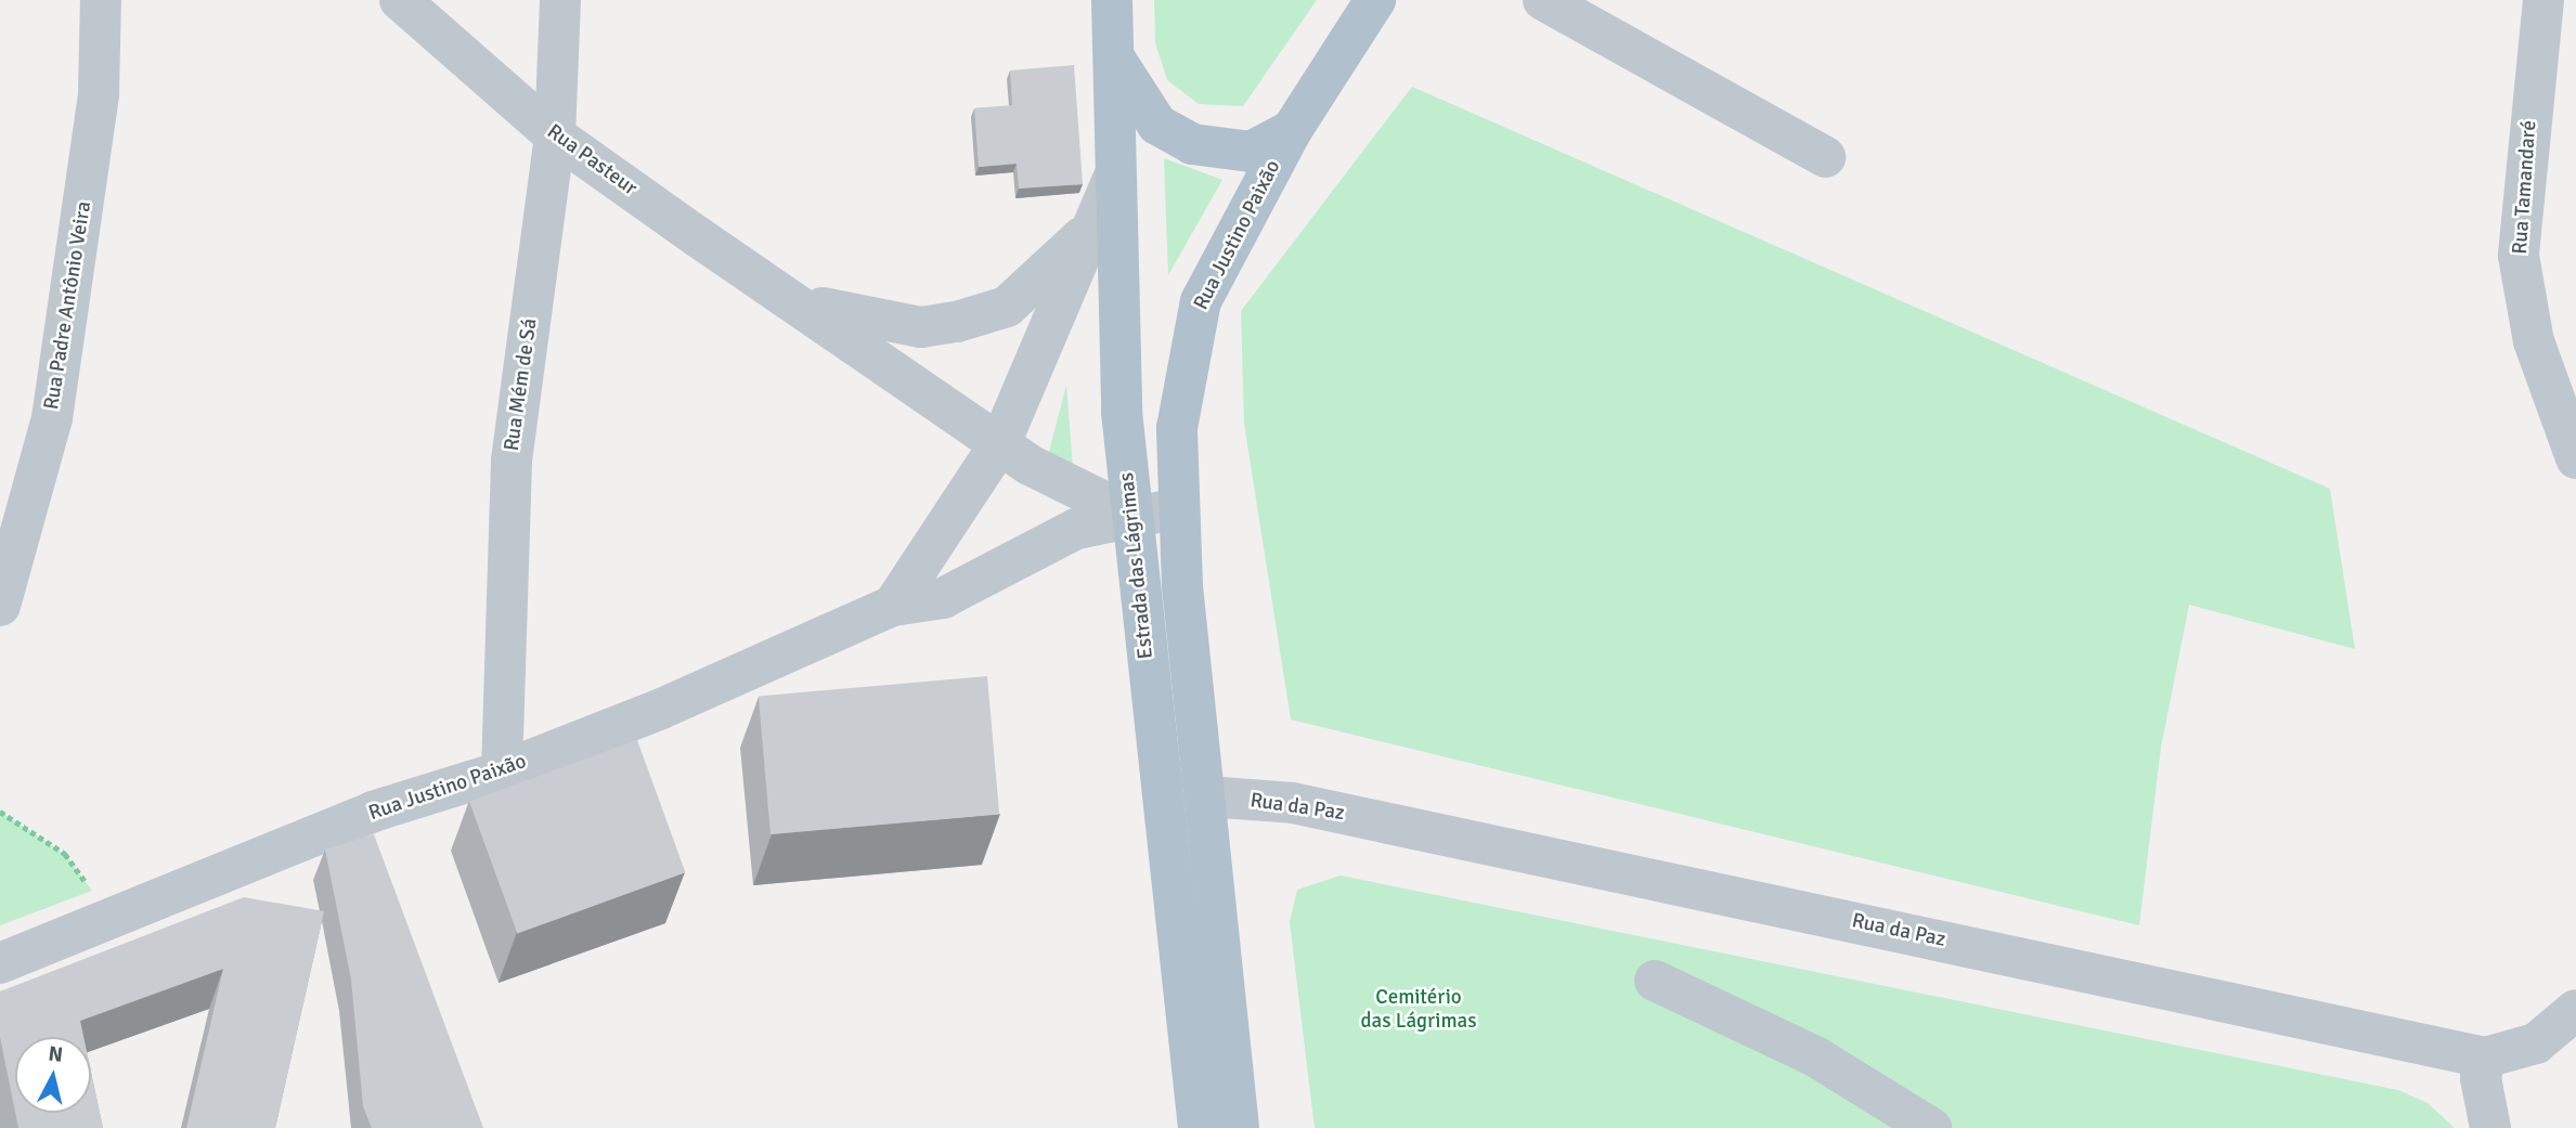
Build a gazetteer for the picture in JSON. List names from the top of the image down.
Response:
{
  "streets": {
    "main road": ["Rua Justino Paixão", "Estrada das Lágrimas"],
    "street": [
      "Rua Pasteur",
      "Rua Tamandaré",
      "Rua Padre Antônio Veira",
      "Rua Mém de Sá",
      "Rua da Paz"
    ]
  },
  "crossings": [
    ["Rua Pasteur", "Rua Justino Paixão"],
    ["Rua Pasteur", "Rua Mém de Sá"],
    ["Rua Pasteur", "Estrada das Lágrimas"],
    ["Rua Justino Paixão", "Rua Mém de Sá"],
    ["Rua Justino Paixão", "Estrada das Lágrimas"],
    ["Estrada das Lágrimas", "Rua da Paz"]
  ],
  "parks": ["Cemitério das Lágrimas"],
  "north": "top"
}
